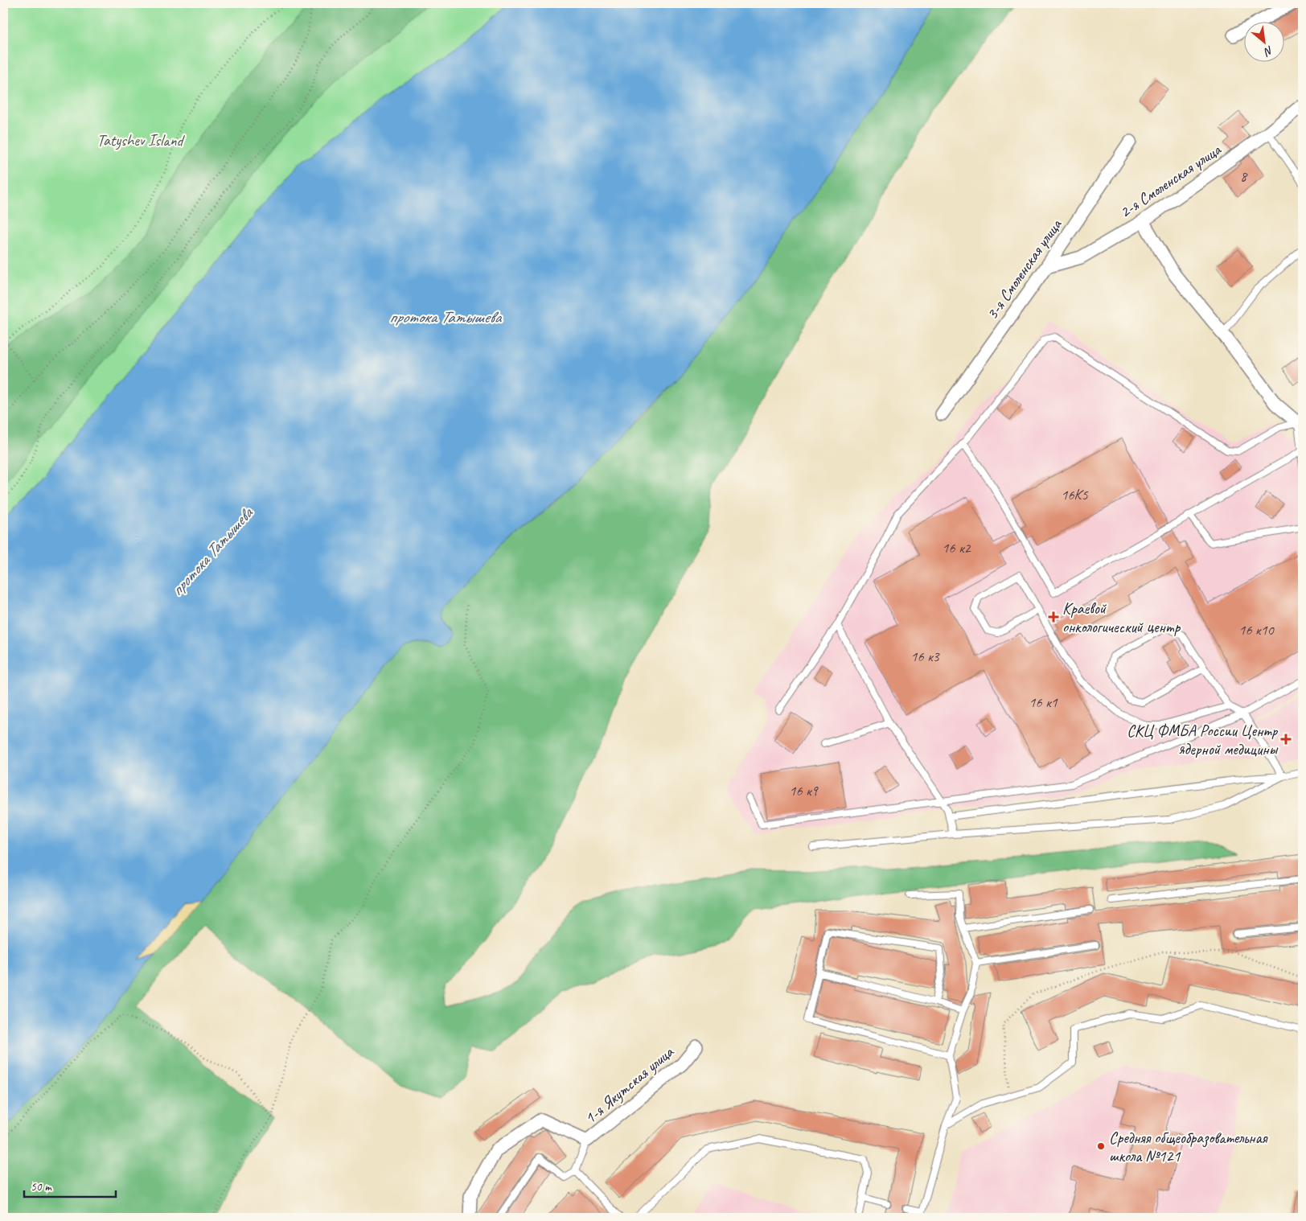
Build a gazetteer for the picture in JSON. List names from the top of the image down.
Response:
{
  "streets": {
    "street": ["2-я Смоленская улица", "3-я Смоленская улица", "1-я Якутская улица"]
  },
  "crossings": [
    ["2-я Смоленская улица", "3-я Смоленская улица"]
  ],
  "water": ["протока Татышева"],
  "parks": ["Tatyshev Island"],
  "places": {
    "health": ["Краевой онкологический центр", "СКЦ ФМБА России Центр ядерной медицины"],
    "other": ["Средняя общеобразовательная школа №121"]
  },
  "house_numbers": [
    "8",
    "16К5",
    "16 к2",
    "16 к10",
    "16 к3",
    "16 к1",
    "16 к9"
  ],
  "scale_bar": "50 m",
  "north": "bottom right"
}
